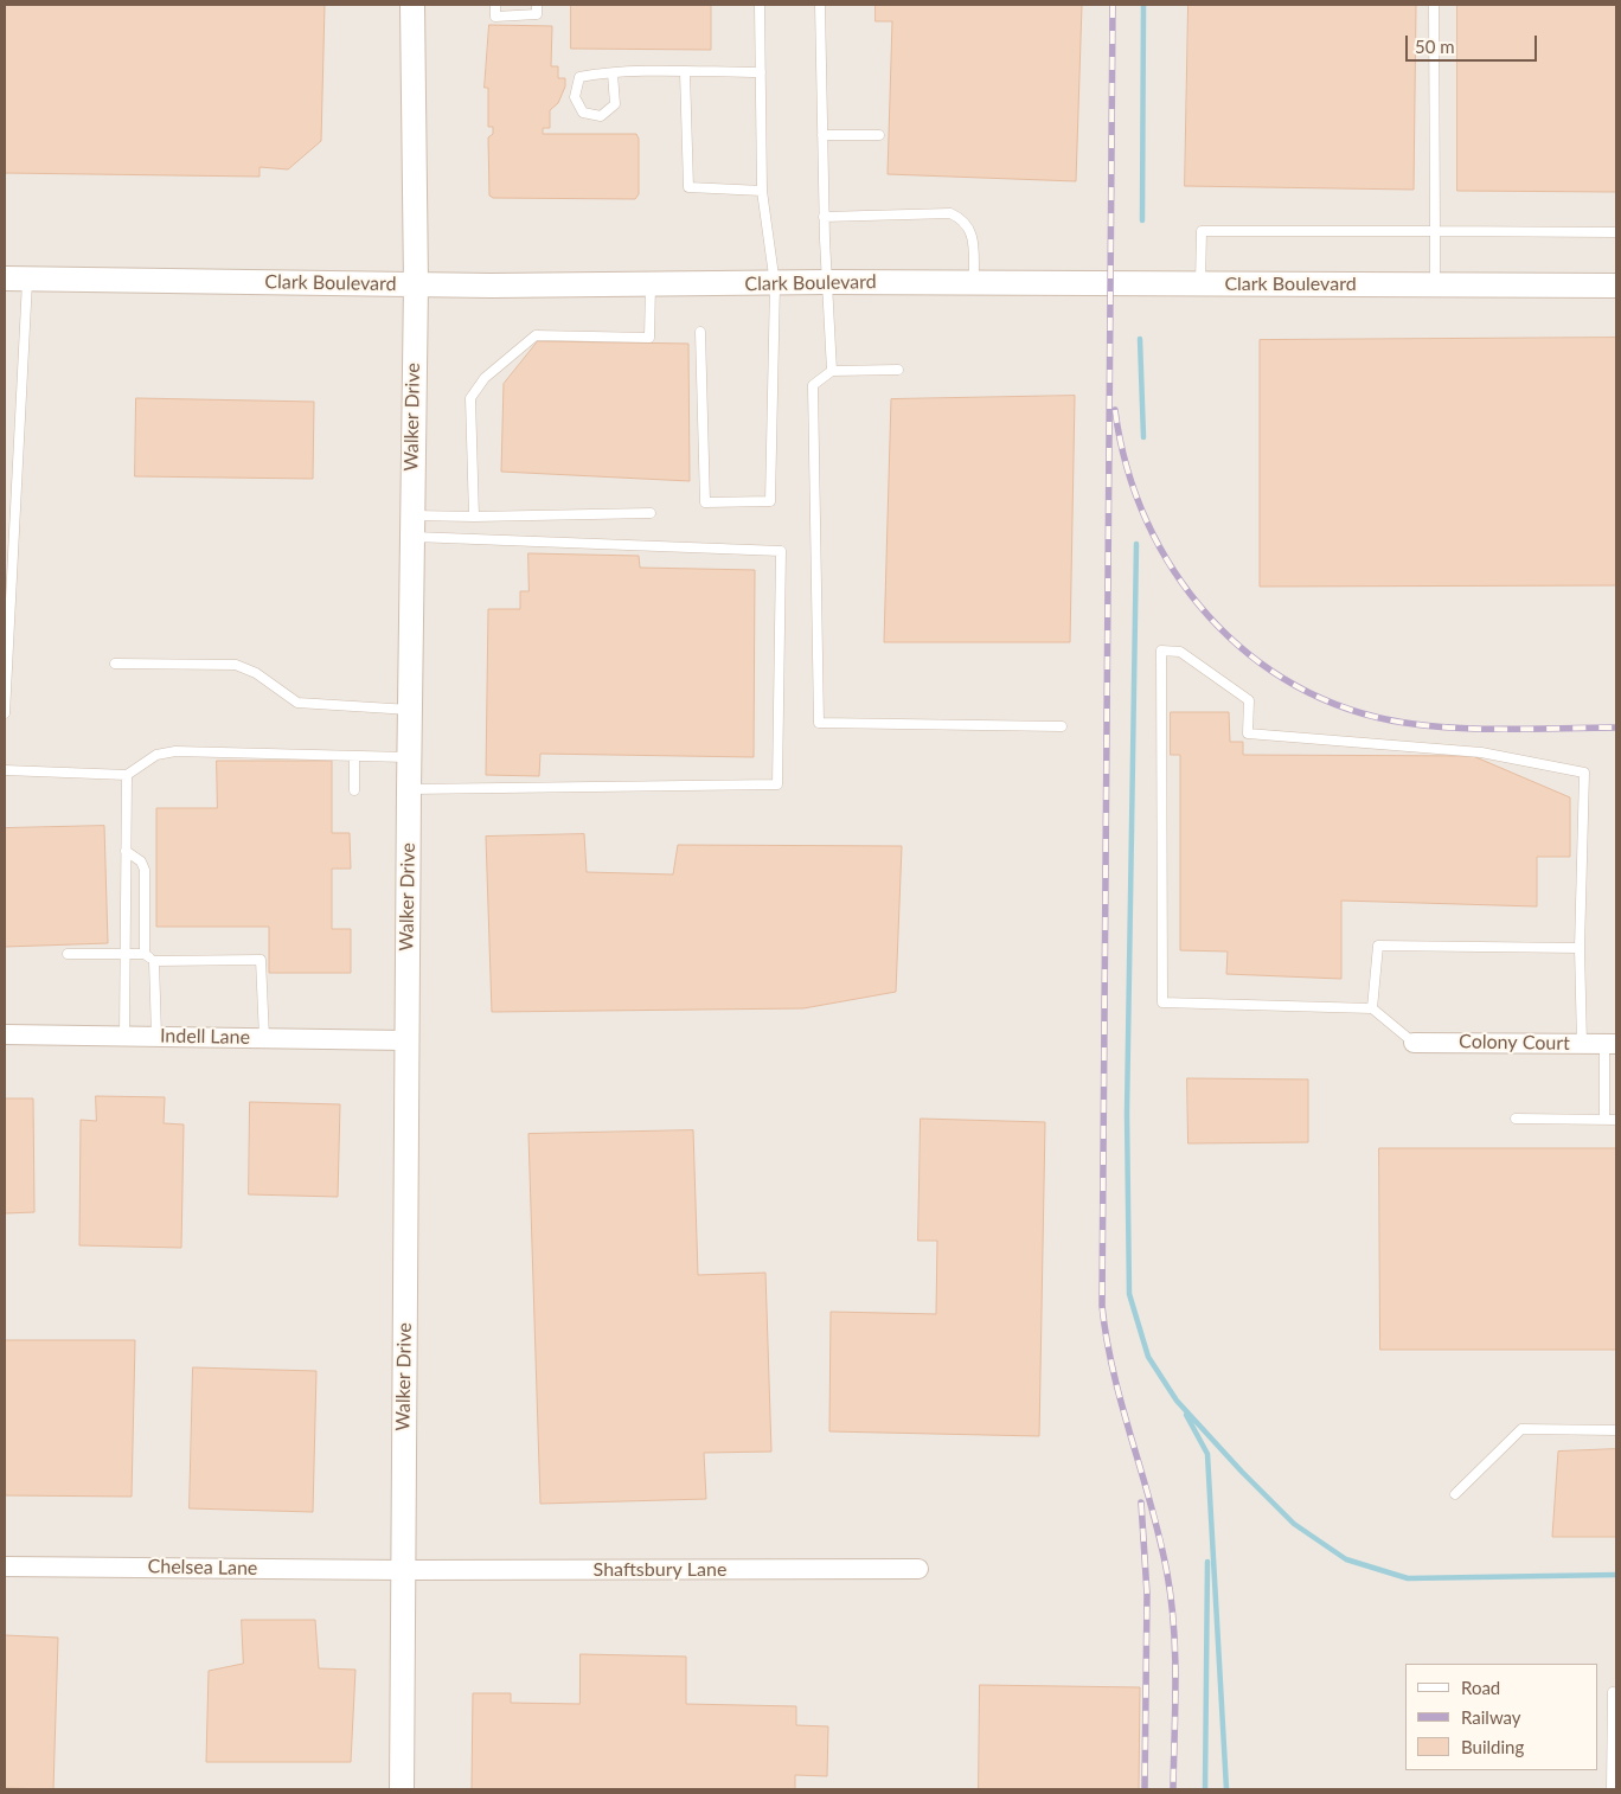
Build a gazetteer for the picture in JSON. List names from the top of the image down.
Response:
{
  "streets": {
    "street": [
      "Clark Boulevard",
      "Walker Drive",
      "Indell Lane",
      "Colony Court",
      "Chelsea Lane",
      "Shaftsbury Lane"
    ]
  },
  "crossings": [
    ["Clark Boulevard", "Walker Drive"],
    ["Walker Drive", "Indell Lane"],
    ["Walker Drive", "Chelsea Lane"],
    ["Walker Drive", "Shaftsbury Lane"],
    ["Chelsea Lane", "Shaftsbury Lane"]
  ],
  "legend": ["Road", "Railway", "Building"],
  "scale_bar": "50 m"
}
